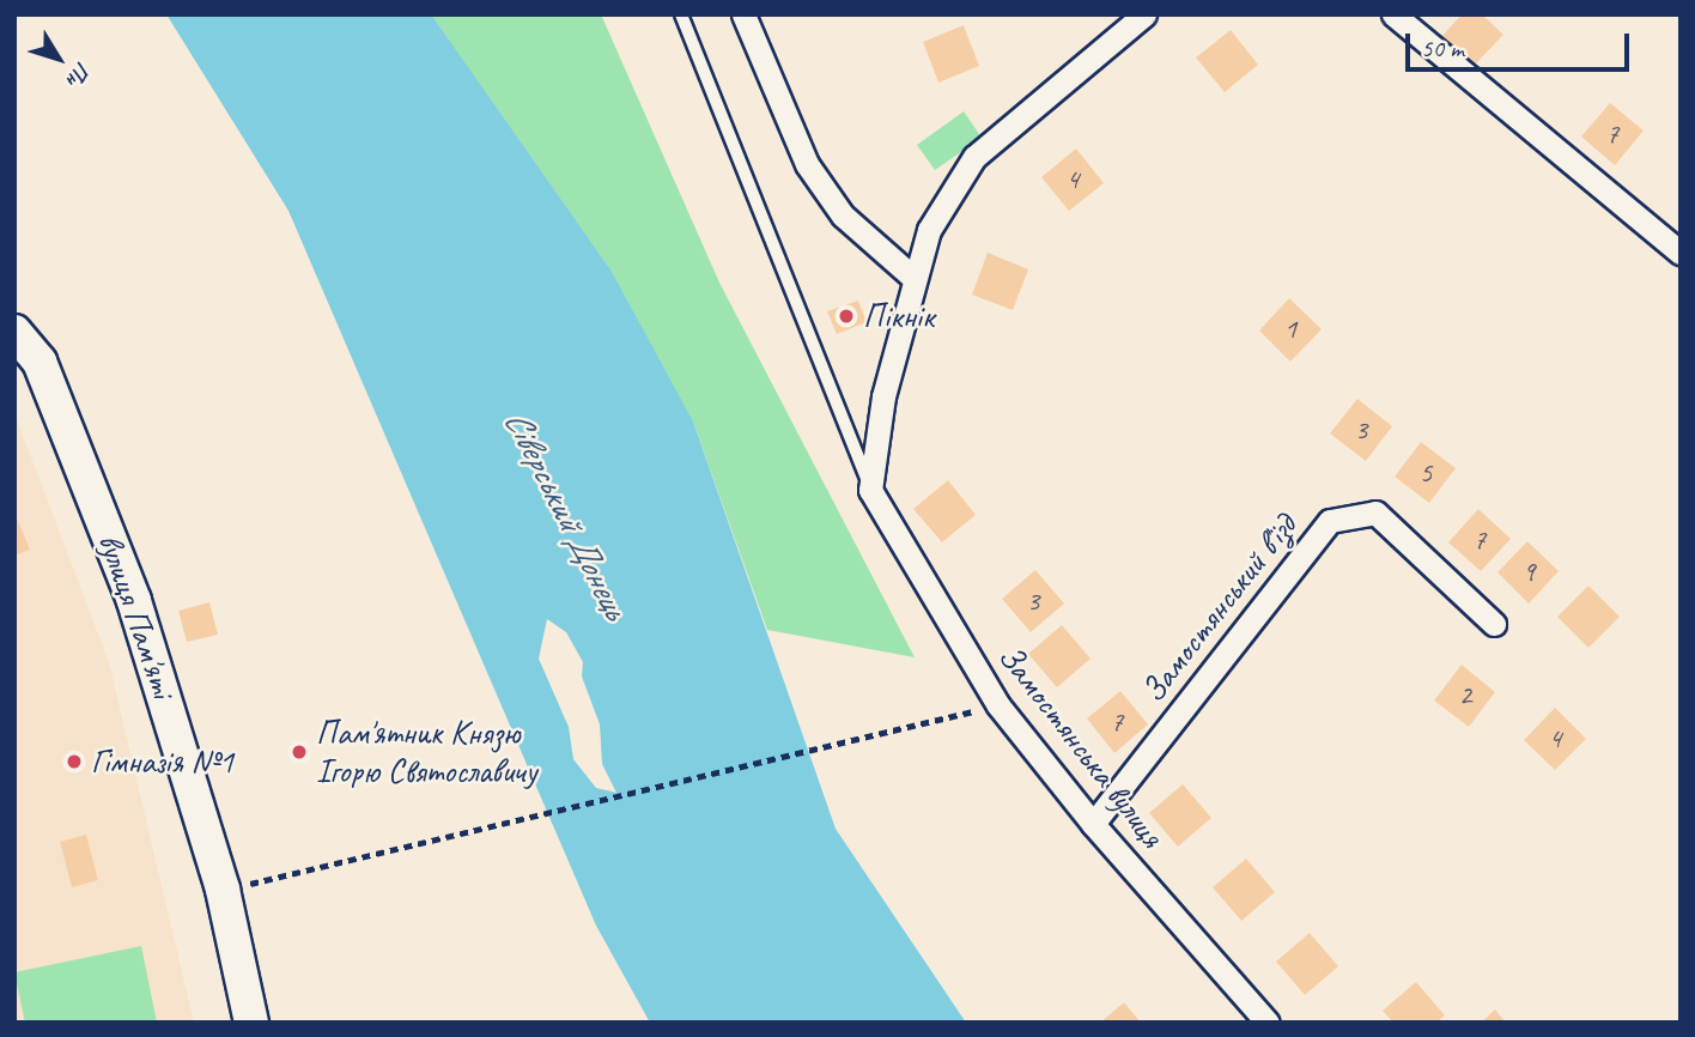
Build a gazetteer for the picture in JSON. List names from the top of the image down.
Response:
{
  "streets": {
    "street": ["Замостянський в'їзд", "вулиця Пам'яті", "Замостянська вулиця"]
  },
  "crossings": [
    ["Замостянський в'їзд", "Замостянська вулиця"]
  ],
  "water": ["Сіверський Донець"],
  "places": ["Пікнік", "Пам'ятник Князю Ігорю Святославичу", "Гімназія №1"],
  "house_numbers": [
    "7",
    "4",
    "1",
    "3",
    "5",
    "7",
    "9",
    "3",
    "2",
    "7",
    "4"
  ],
  "scale_bar": "50 m",
  "north": "bottom right"
}
